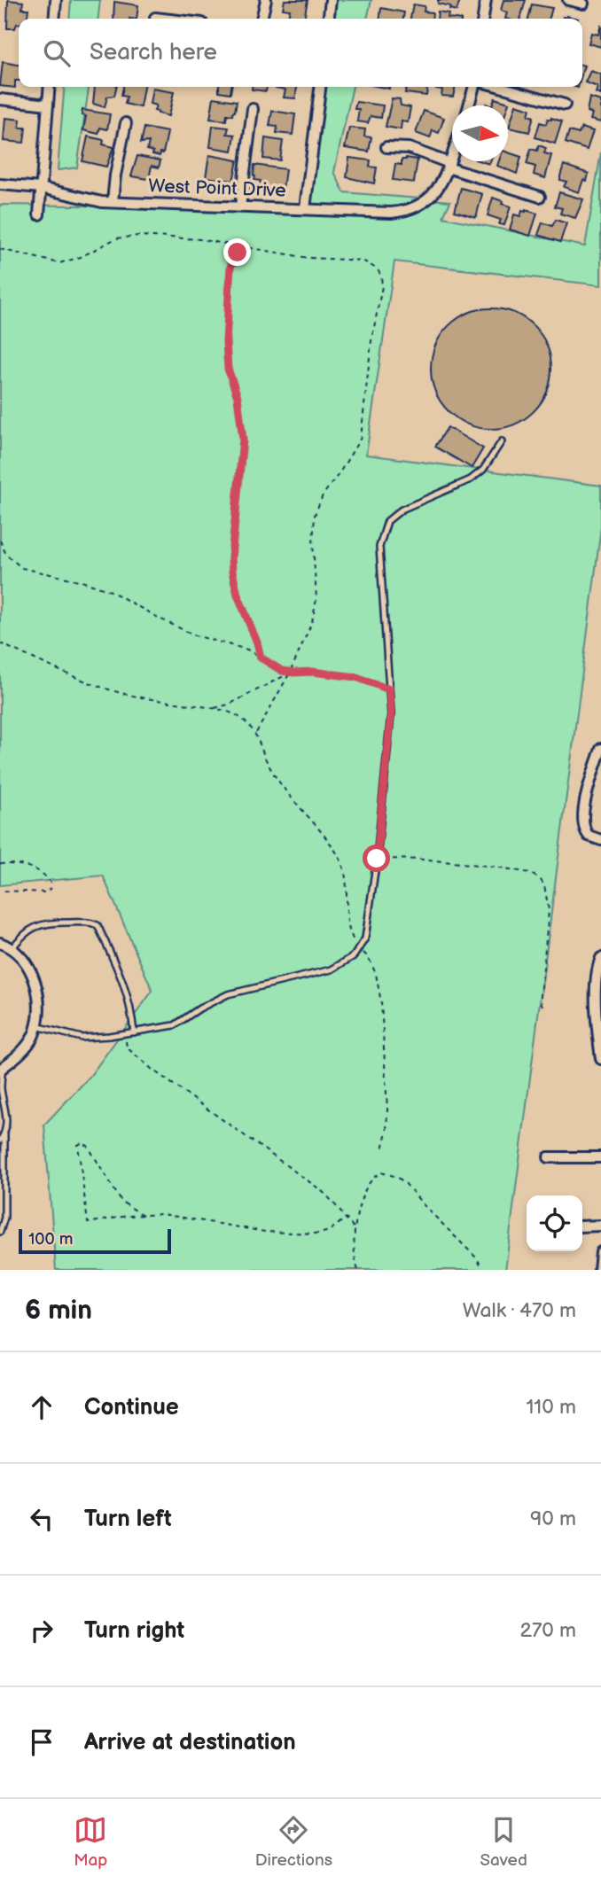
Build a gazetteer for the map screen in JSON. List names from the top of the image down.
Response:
{
  "streets": {
    "street": ["West Point Drive"]
  },
  "scale_bar": "100 m",
  "north": "right",
  "page": {
    "search": "Search here",
    "scale": "100 m",
    "heading": ["6 min", "Walk · 470 m"],
    "list": [
      ["Continue", "110 m"],
      ["Turn left", "90 m"],
      ["Turn right", "270 m"],
      "Arrive at destination"
    ],
    "nav": ["Map", "Directions", "Saved"]
  }
}
